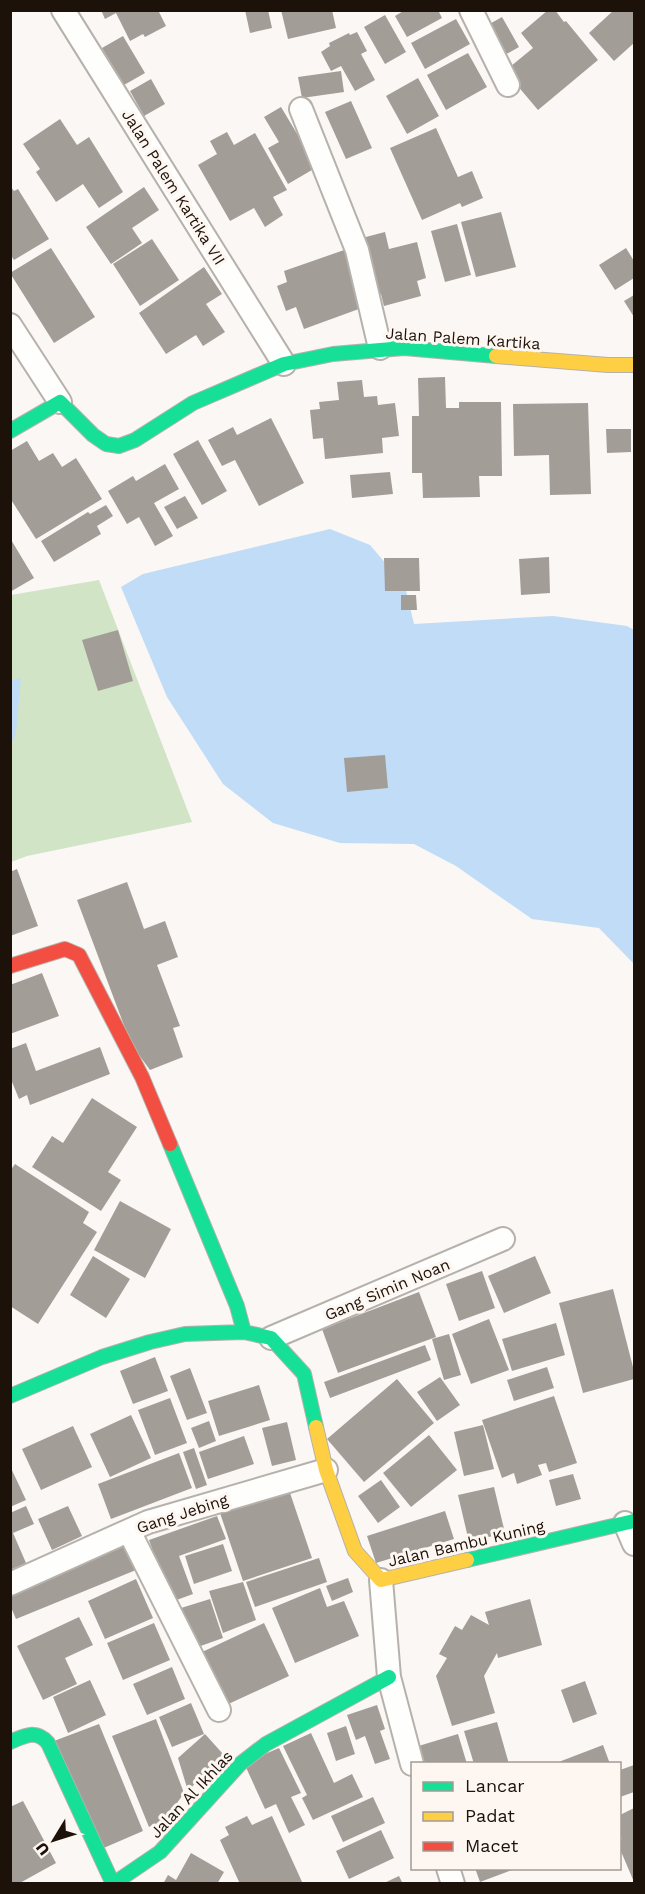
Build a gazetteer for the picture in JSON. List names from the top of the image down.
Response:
{
  "streets": {
    "street": [
      "Jalan Palem Kartika VII",
      "Jalan Palem Kartika",
      "Gang Simin Noan",
      "Gang Jebing",
      "Jalan Bambu Kuning",
      "Jalan Al Ikhlas"
    ]
  },
  "crossings": [
    ["Jalan Palem Kartika VII", "Jalan Palem Kartika"],
    ["Gang Simin Noan", "Jalan Bambu Kuning"],
    ["Gang Jebing", "Jalan Bambu Kuning"]
  ],
  "legend": ["Lancar", "Padat", "Macet"],
  "north": "bottom left"
}
